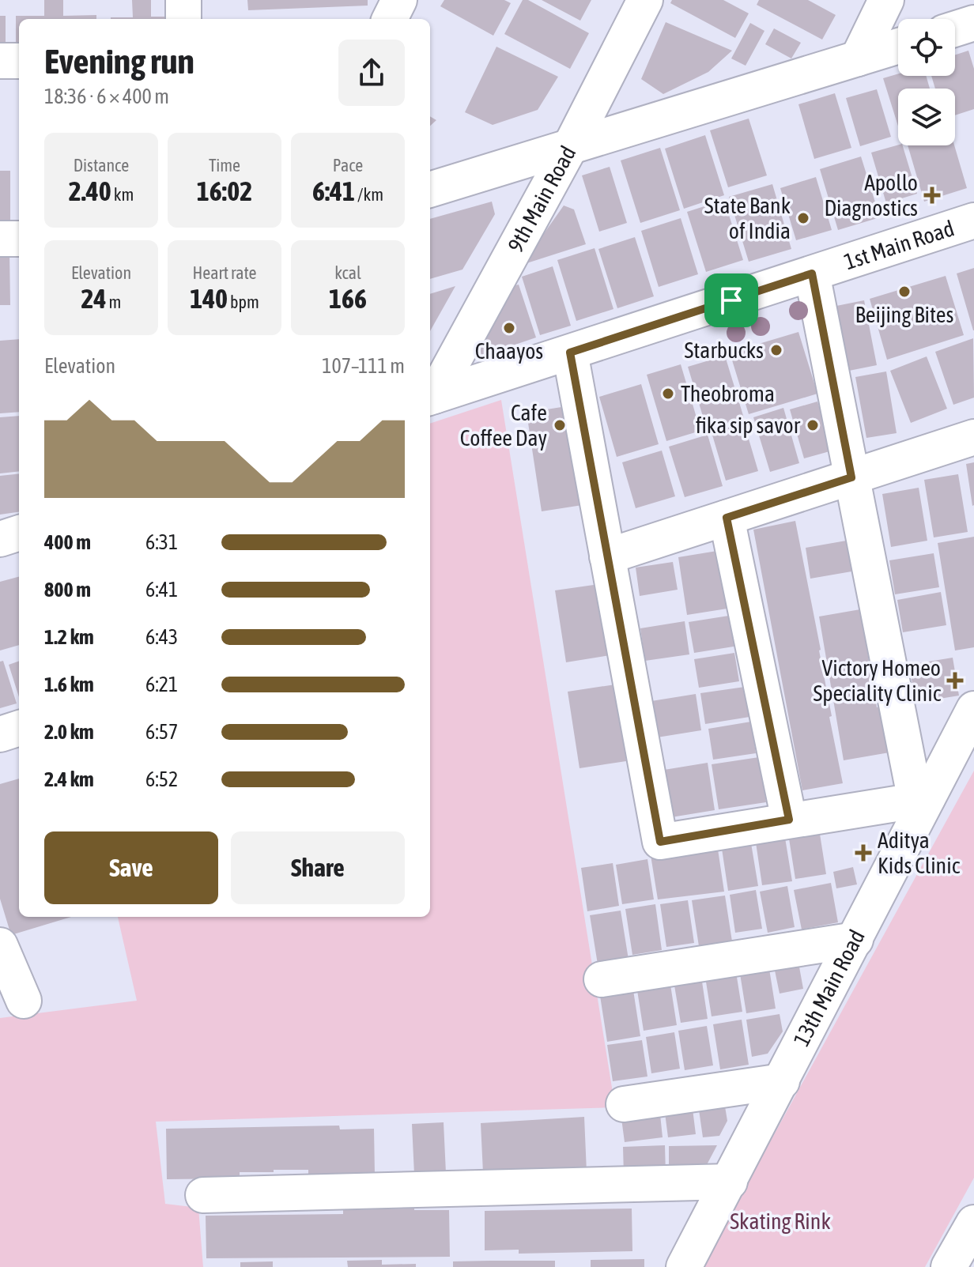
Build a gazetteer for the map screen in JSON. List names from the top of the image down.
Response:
{
  "streets": {
    "street": ["9th Main Road", "1st Main Road", "13th Main Road"]
  },
  "crossings": [
    ["9th Main Road", "1st Main Road"]
  ],
  "parks": ["Skating Rink"],
  "places": {
    "health": ["Apollo Diagnostics", "Victory Homeo Speciality Clinic", "Aditya Kids Clinic"],
    "other": [
      "State Bank of India",
      "Beijing Bites",
      "Chaayos",
      "Starbucks",
      "Theobroma",
      "Cafe Coffee Day",
      "fika sip savor"
    ]
  },
  "page": {
    "heading": ["Evening run", "18:36 · 6 × 400 m"],
    "stats": [
      ["Distance", "2.40 km"],
      ["Time", "16:02"],
      ["Pace", "6:41 /km"],
      ["Elevation", "24 m"],
      ["Heart rate", "140 bpm"],
      ["kcal", "166"]
    ],
    "chart": ["Elevation", "107–111 m"],
    "list": [
      {
        "name": "400 m",
        "note": "6:31"
      },
      {
        "name": "800 m",
        "note": "6:41"
      },
      {
        "name": "1.2 km",
        "note": "6:43"
      },
      {
        "name": "1.6 km",
        "note": "6:21"
      },
      {
        "name": "2.0 km",
        "note": "6:57"
      },
      {
        "name": "2.4 km",
        "note": "6:52"
      }
    ],
    "buttons": ["Save", "Share"]
  }
}
